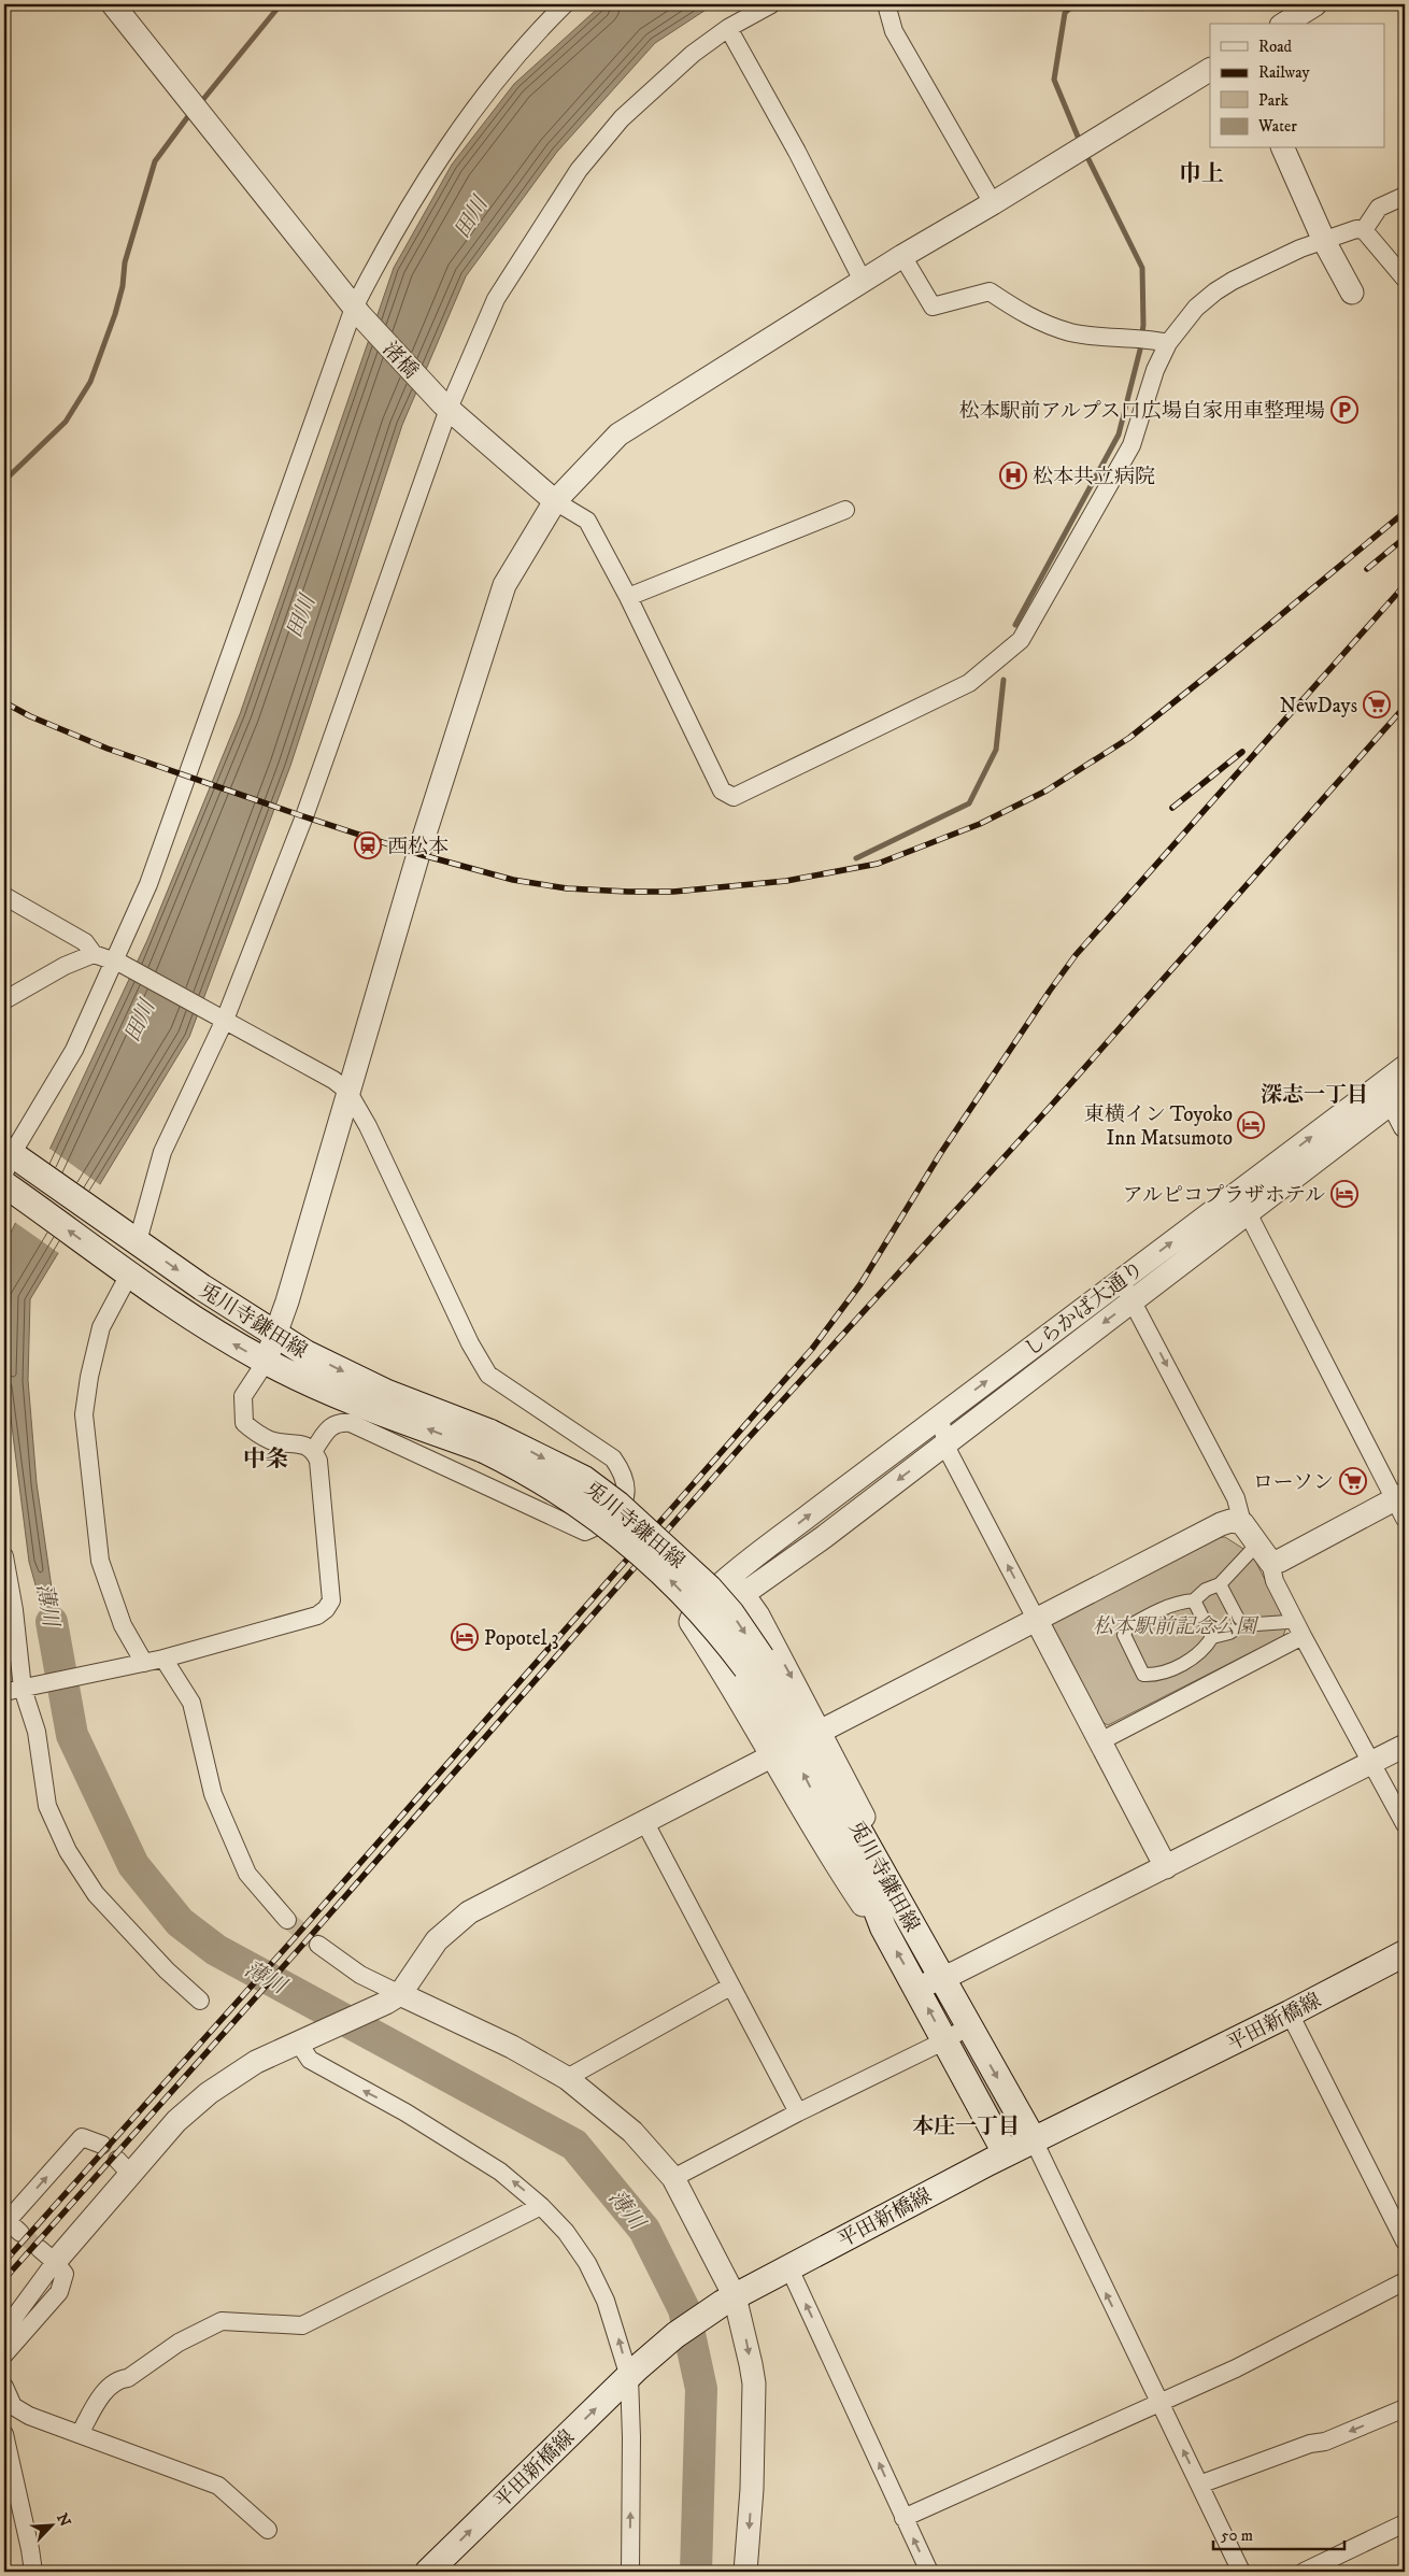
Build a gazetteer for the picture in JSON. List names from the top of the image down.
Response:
{
  "streets": {
    "main road": ["兎川寺鎌田線", "平田新橋線"],
    "street": ["渚橋", "しらかば大通り"]
  },
  "crossings": [
    ["兎川寺鎌田線", "平田新橋線"]
  ],
  "districts": [
    "巾上",
    "深志一丁目",
    "中条",
    "本庄一丁目"
  ],
  "water": ["田川", "薄川"],
  "parks": ["松本駅前記念公園"],
  "places": {
    "parking": ["松本駅前アルプス口広場自家用車整理場"],
    "hospital": ["松本共立病院"],
    "supermarket": ["NewDays", "ローソン"],
    "station": ["西松本"],
    "hotel": ["東横イン Toyoko Inn Matsumoto", "アルピコプラザホテル", "Popotel 3"]
  },
  "legend": [
    "Road",
    "Railway",
    "Park",
    "Water"
  ],
  "scale_bar": "50 m",
  "north": "top right"
}
